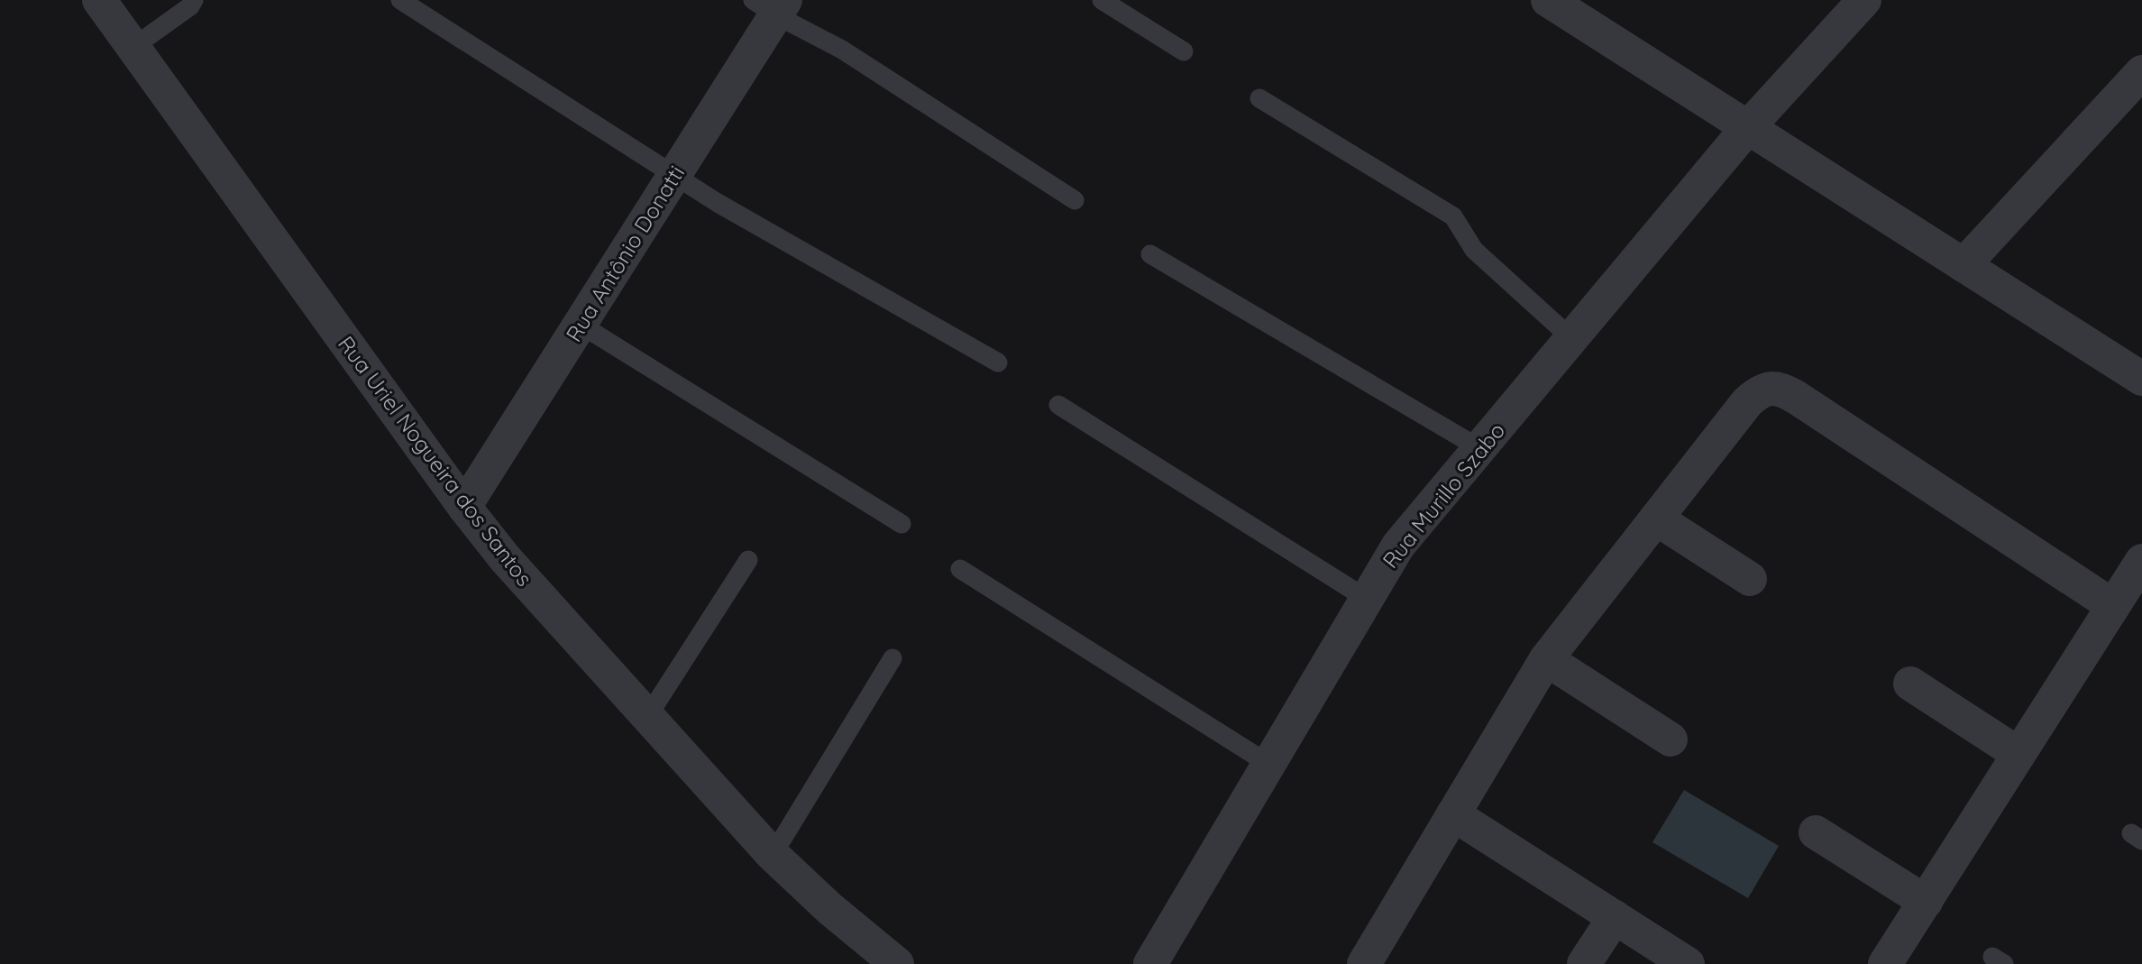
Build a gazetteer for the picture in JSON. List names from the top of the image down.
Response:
{
  "streets": {
    "street": ["Rua Antônio Donatti", "Rua Uriel Nogueira dos Santos", "Rua Murillo Szabo"]
  },
  "crossings": [
    ["Rua Antônio Donatti", "Rua Uriel Nogueira dos Santos"]
  ]
}
